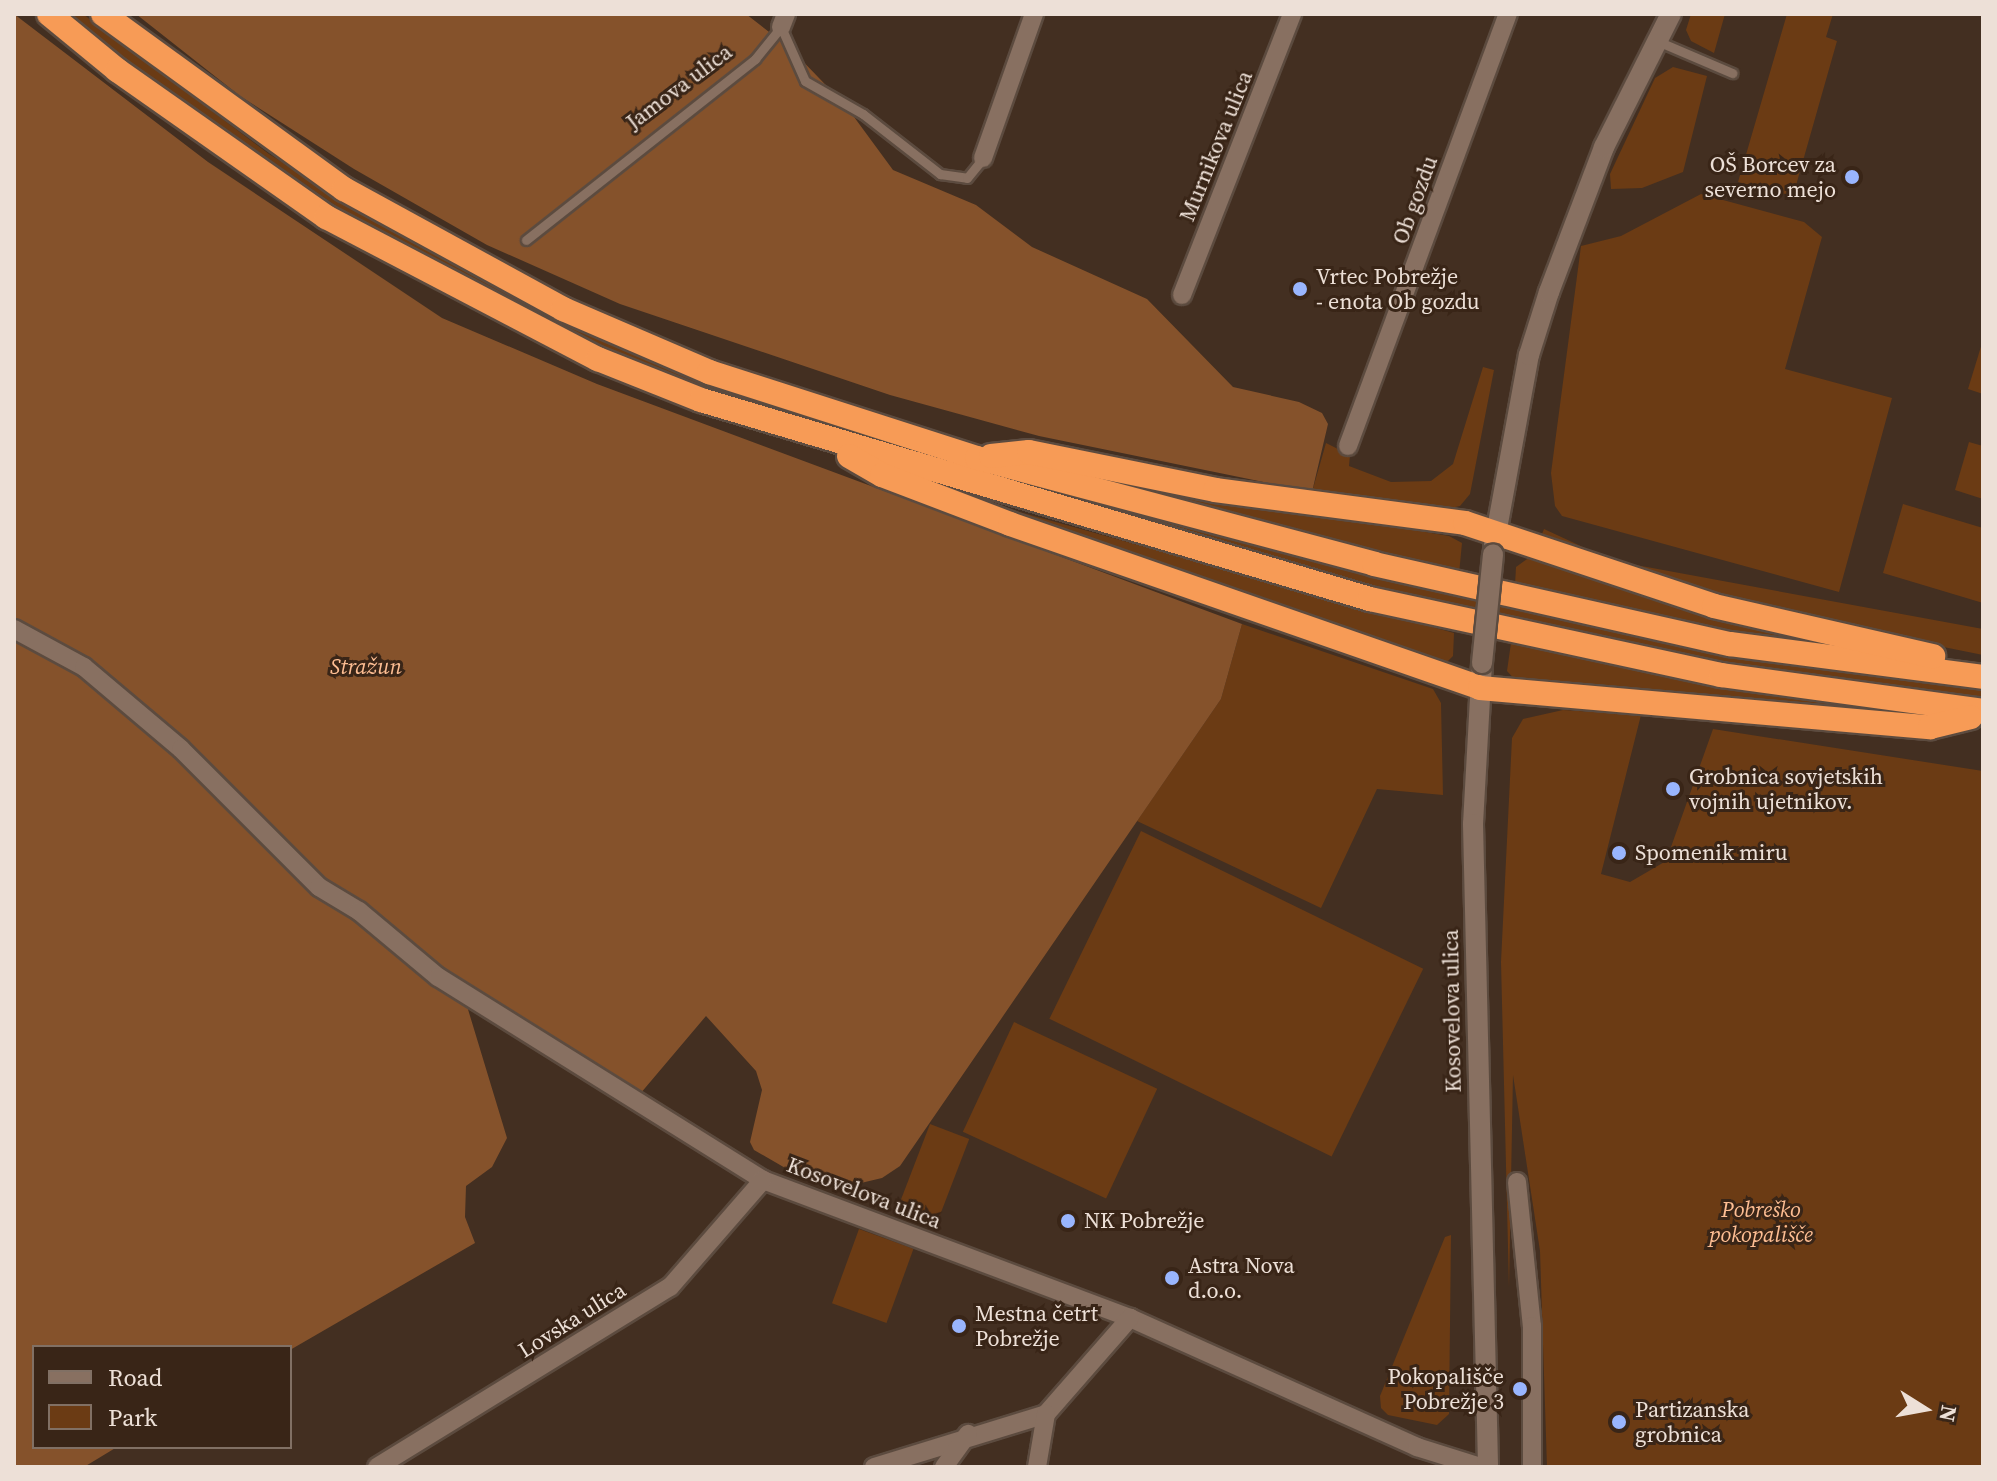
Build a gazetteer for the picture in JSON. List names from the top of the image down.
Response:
{
  "streets": {
    "street": [
      "Jamova ulica",
      "Murnikova ulica",
      "Ob gozdu",
      "Kosovelova ulica",
      "Lovska ulica"
    ]
  },
  "crossings": [
    ["Kosovelova ulica", "Lovska ulica"]
  ],
  "parks": ["Stražun", "Pobreško pokopališče"],
  "places": [
    "OŠ Borcev za severno mejo",
    "Vrtec Pobrežje - enota Ob gozdu",
    "Grobnica sovjetskih vojnih ujetnikov.",
    "Spomenik miru",
    "NK Pobrežje",
    "Astra Nova d.o.o.",
    "Mestna četrt Pobrežje",
    "Pokopališče Pobrežje 3",
    "Partizanska grobnica"
  ],
  "legend": ["Road", "Park"],
  "north": "right"
}
